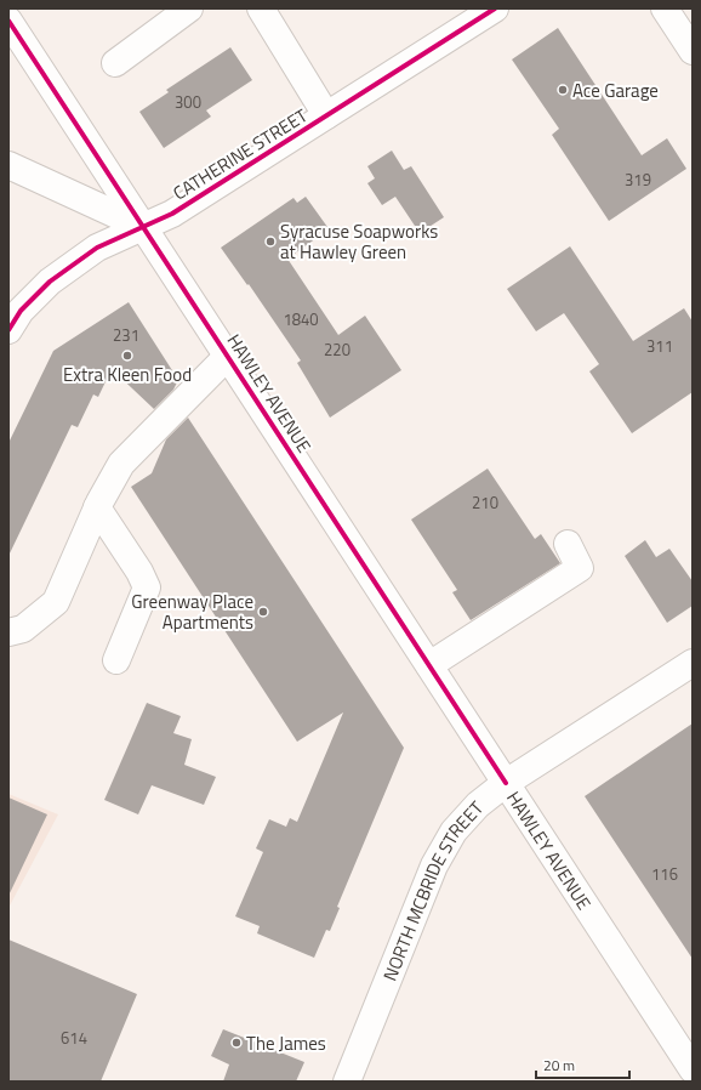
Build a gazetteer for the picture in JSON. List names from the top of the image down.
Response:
{
  "streets": {
    "street": ["CATHERINE STREET", "HAWLEY AVENUE", "NORTH MCBRIDE STREET"]
  },
  "crossings": [
    ["CATHERINE STREET", "HAWLEY AVENUE"],
    ["HAWLEY AVENUE", "NORTH MCBRIDE STREET"]
  ],
  "places": [
    "Ace Garage",
    "Syracuse Soapworks at Hawley Green",
    "Extra Kleen Food",
    "Greenway Place Apartments",
    "The James"
  ],
  "house_numbers": [
    "300",
    "319",
    "1840",
    "231",
    "311",
    "220",
    "210",
    "116",
    "614"
  ],
  "scale_bar": "20 m"
}
